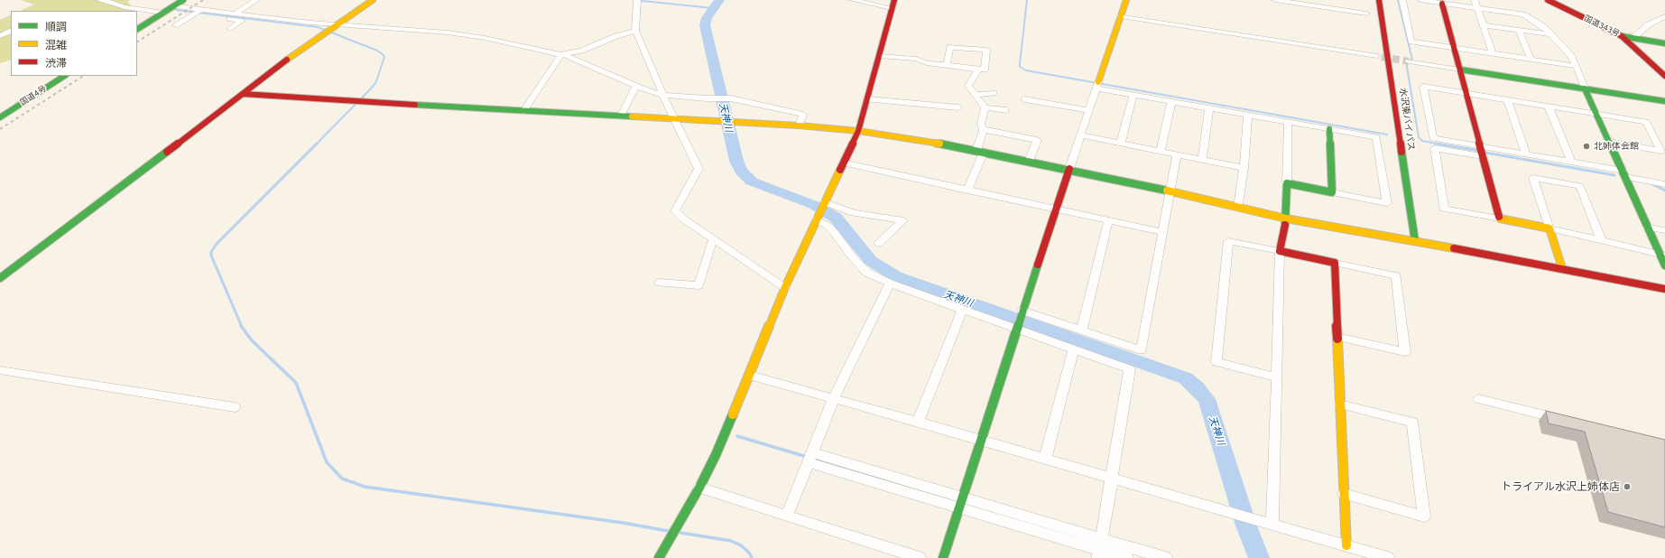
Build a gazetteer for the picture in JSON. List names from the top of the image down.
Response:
{
  "streets": {
    "main road": ["国道343号", "国道4号", "水沢東バイパス"]
  },
  "water": ["天神川"],
  "places": ["北姉体会館", "トライアル水沢上姉体店"],
  "legend": ["順調", "混雑", "渋滞"]
}
